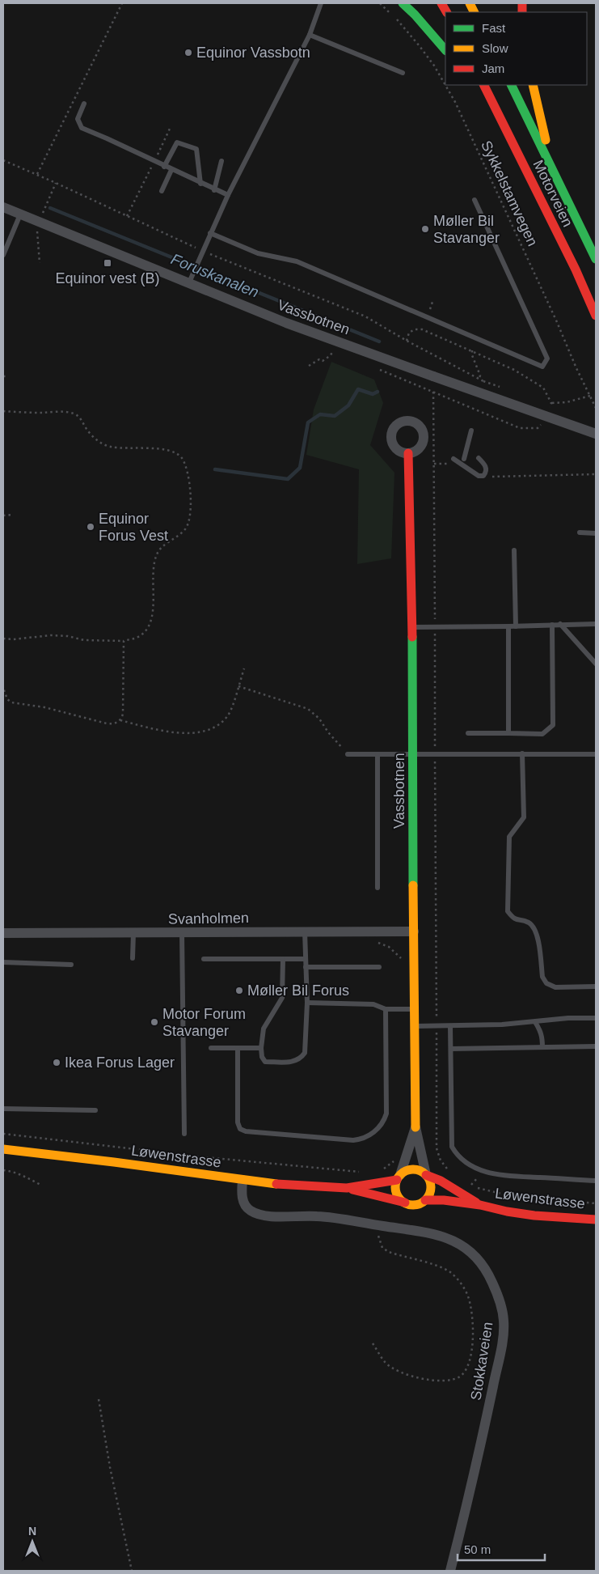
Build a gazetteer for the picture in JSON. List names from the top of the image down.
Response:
{
  "streets": {
    "main road": ["Motorveien", "Vassbotnen", "Løwenstrasse"],
    "street": ["Svanholmen", "Stokkaveien"],
    "path": ["Sykkelstamvegen"]
  },
  "crossings": [
    ["Vassbotnen", "Svanholmen"],
    ["Vassbotnen", "Løwenstrasse"],
    ["Løwenstrasse", "Stokkaveien"]
  ],
  "water": ["Foruskanalen"],
  "places": {
    "other": [
      "Equinor Vassbotn",
      "Møller Bil Stavanger",
      "Equinor Forus Vest",
      "Møller Bil Forus",
      "Motor Forum Stavanger",
      "Ikea Forus Lager"
    ],
    "transit": ["Equinor vest (B)"]
  },
  "legend": ["Fast", "Slow", "Jam"],
  "scale_bar": "50 m",
  "north": "top"
}
